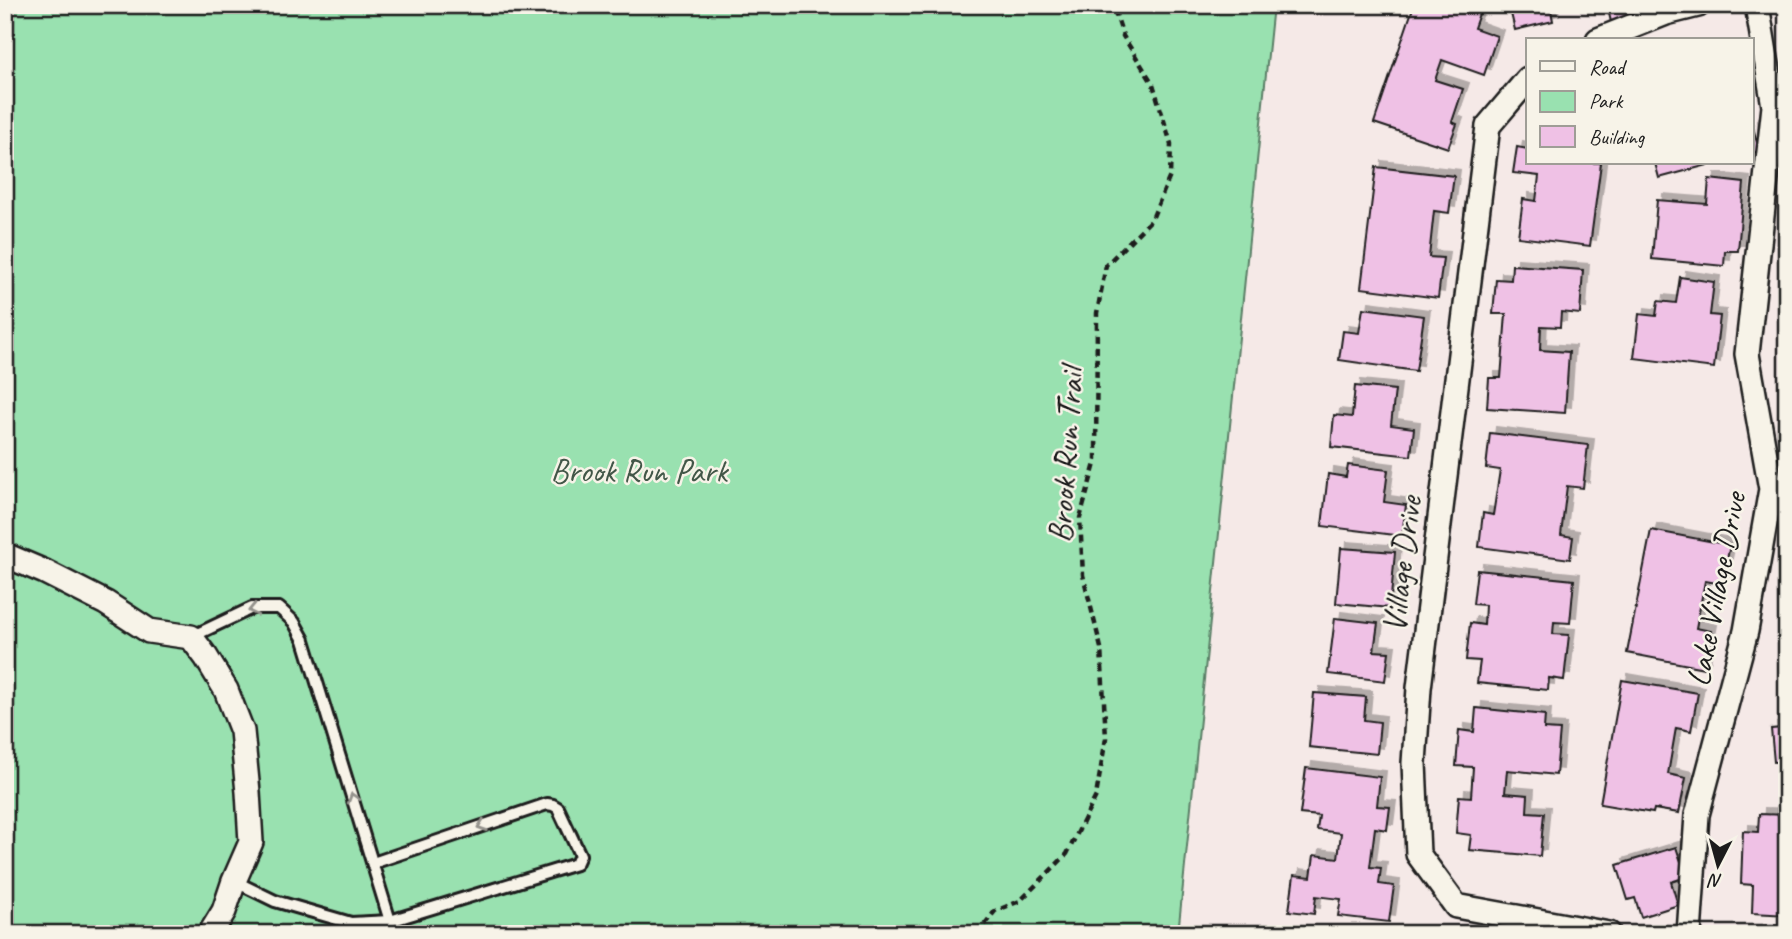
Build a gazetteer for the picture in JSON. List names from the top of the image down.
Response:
{
  "streets": {
    "street": ["Village Drive", "Lake Village Drive"],
    "path": ["Brook Run Trail"]
  },
  "parks": ["Brook Run Park"],
  "legend": ["Road", "Park", "Building"],
  "north": "bottom"
}
